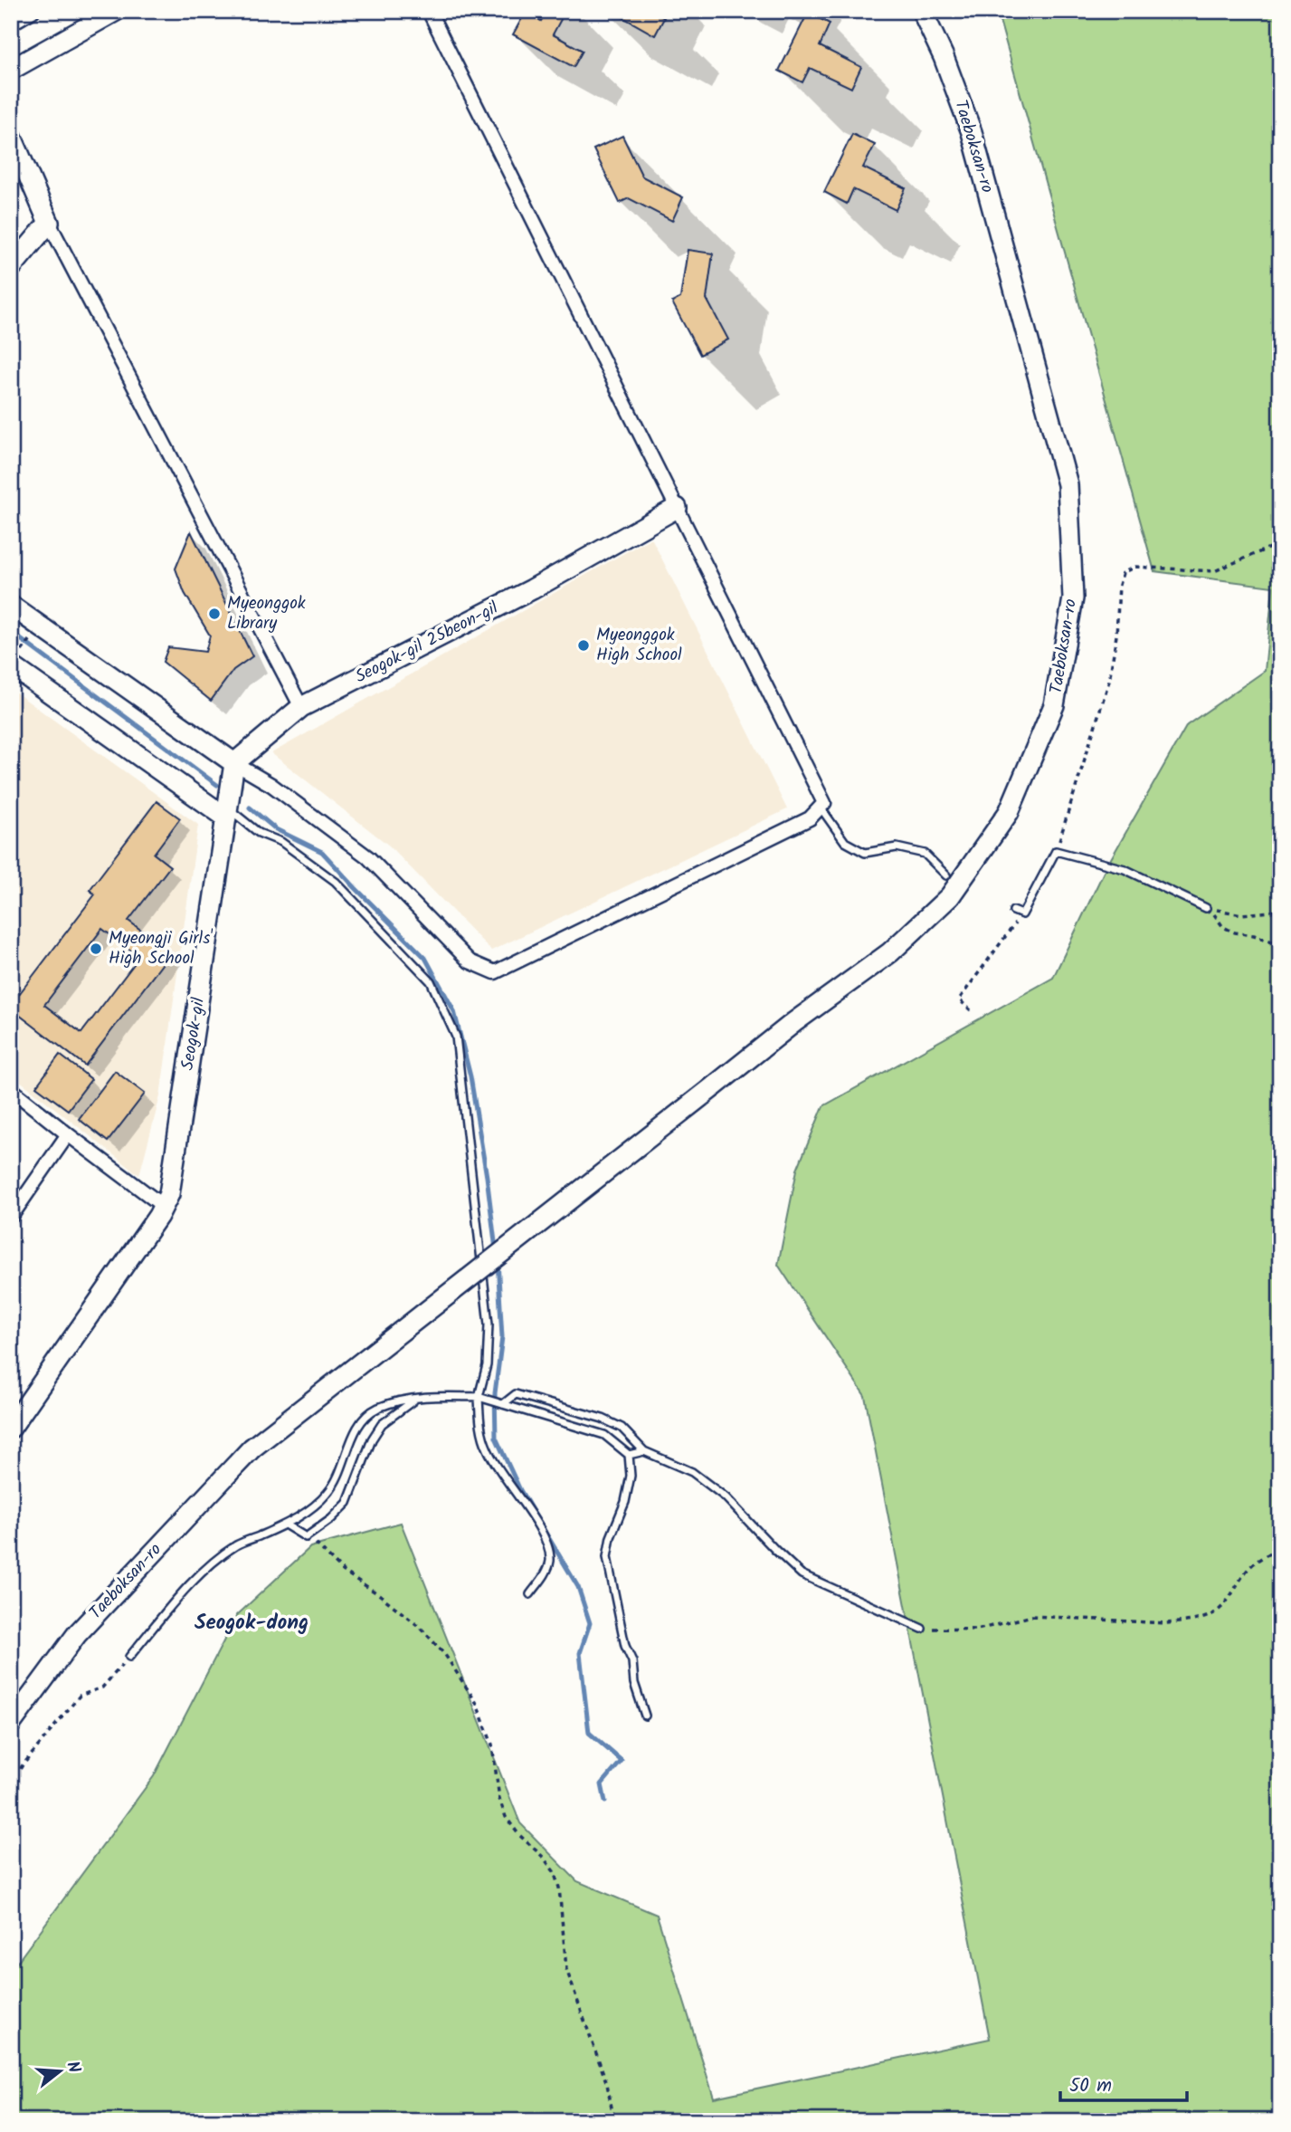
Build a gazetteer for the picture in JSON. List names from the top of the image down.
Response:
{
  "streets": {
    "street": ["Taeboksan-ro", "Seogok-gil 25beon-gil", "Seogok-gil"]
  },
  "districts": ["Seogok-dong"],
  "places": ["Myeonggok Library", "Myeonggok High School", "Myeongji Girls' High School"],
  "scale_bar": "50 m",
  "north": "right"
}
